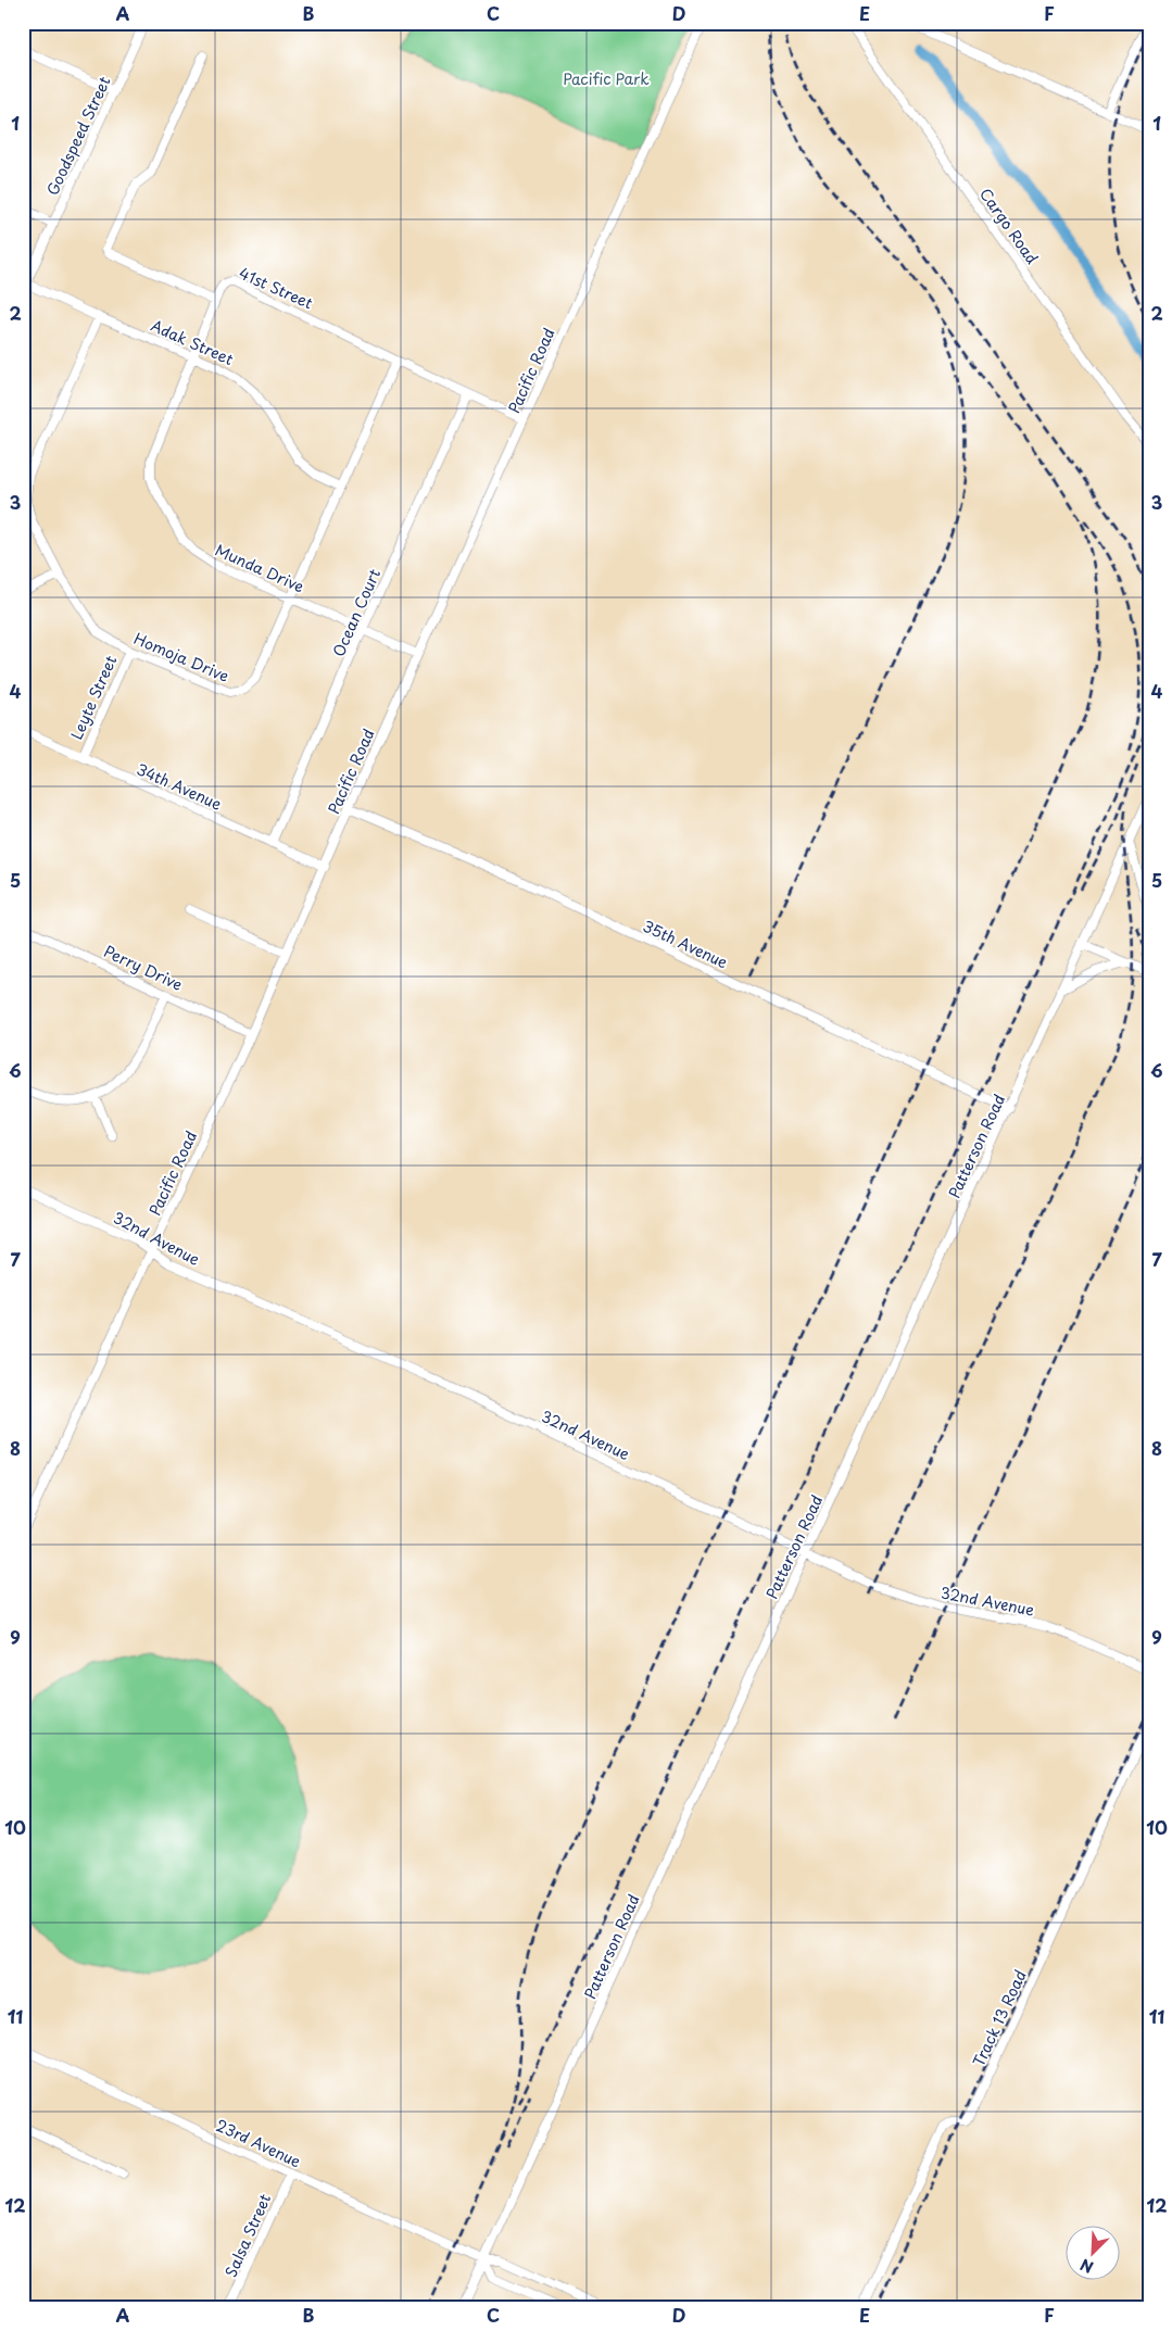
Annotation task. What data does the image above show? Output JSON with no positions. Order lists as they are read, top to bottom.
{
  "streets": {
    "street": [
      "Goodspeed Street",
      "Cargo Road",
      "41st Street",
      "Adak Street",
      "Pacific Road",
      "Munda Drive",
      "Ocean Court",
      "Homoja Drive",
      "Leyte Street",
      "34th Avenue",
      "35th Avenue",
      "Perry Drive",
      "Patterson Road",
      "32nd Avenue",
      "Track 13 Road",
      "23rd Avenue",
      "Salsa Street"
    ]
  },
  "crossings": [
    ["Goodspeed Street", "Adak Street"],
    ["41st Street", "Pacific Road"],
    ["41st Street", "Munda Drive"],
    ["41st Street", "Ocean Court"],
    ["41st Street", "Homoja Drive"],
    ["Adak Street", "Munda Drive"],
    ["Adak Street", "Homoja Drive"],
    ["Pacific Road", "Munda Drive"],
    ["Pacific Road", "34th Avenue"],
    ["Pacific Road", "35th Avenue"],
    ["Pacific Road", "Perry Drive"],
    ["Pacific Road", "32nd Avenue"],
    ["Munda Drive", "Ocean Court"],
    ["Munda Drive", "Homoja Drive"],
    ["Ocean Court", "34th Avenue"],
    ["Homoja Drive", "Leyte Street"],
    ["Leyte Street", "34th Avenue"],
    ["35th Avenue", "Patterson Road"],
    ["Patterson Road", "32nd Avenue"],
    ["Patterson Road", "23rd Avenue"],
    ["23rd Avenue", "Salsa Street"]
  ],
  "parks": ["Pacific Park"],
  "north": "bottom left",
  "grid": {
    "columns": [
      "A",
      "B",
      "C",
      "D",
      "E",
      "F"
    ],
    "rows": [
      "1",
      "2",
      "3",
      "4",
      "5",
      "6",
      "7",
      "8",
      "9",
      "10",
      "11",
      "12"
    ]
  }
}
